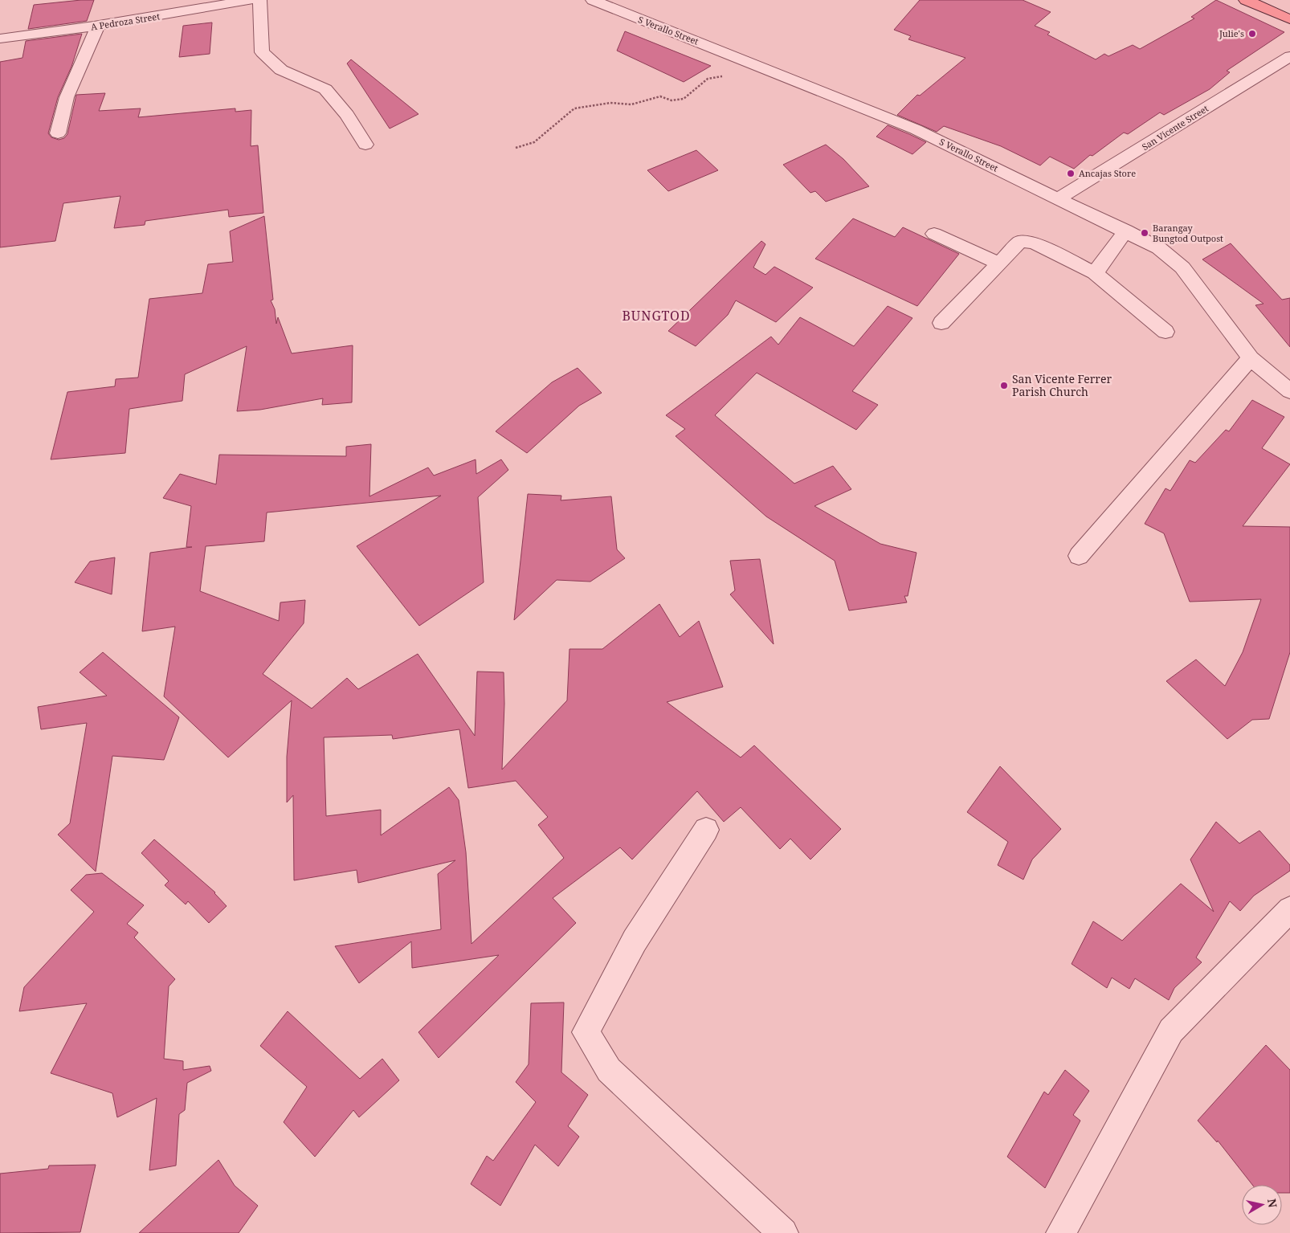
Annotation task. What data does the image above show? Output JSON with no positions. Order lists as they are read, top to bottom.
{
  "streets": {
    "street": ["A Pedroza Street", "S Verallo Street", "San Vicente Street"]
  },
  "crossings": [
    ["S Verallo Street", "San Vicente Street"]
  ],
  "districts": ["BUNGTOD"],
  "places": [
    "Julie's",
    "Ancajas Store",
    "Barangay Bungtod Outpost",
    "San Vicente Ferrer Parish Church"
  ],
  "north": "right"
}
